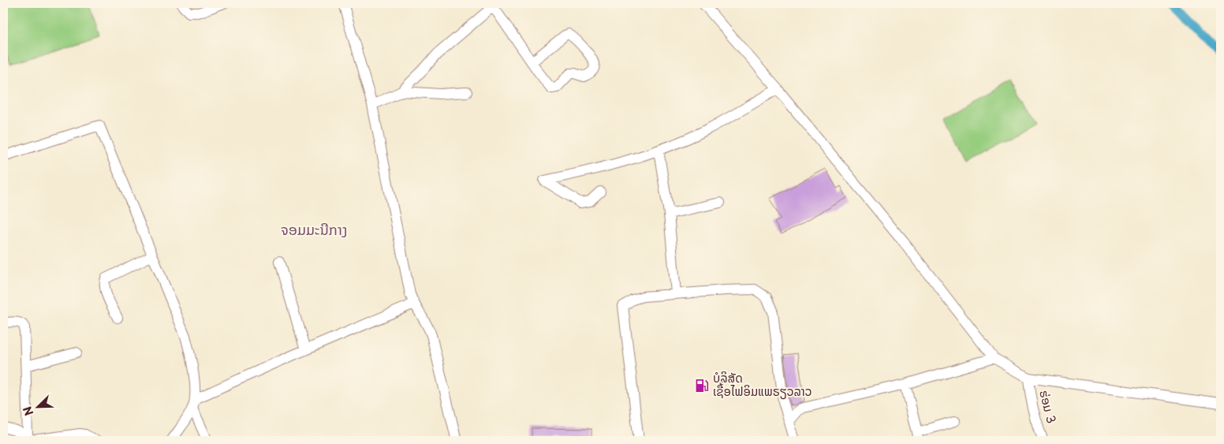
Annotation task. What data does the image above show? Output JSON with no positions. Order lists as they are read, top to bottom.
{
  "streets": {
    "street": ["ຮ່ອມ 3"]
  },
  "districts": ["ຈອມມະນີກາງ"],
  "places": {
    "fuel station": ["ບໍລິສັດ ເຊື້ອໄຟອິມແພຣຽວລາວ"]
  },
  "north": "bottom left"
}
